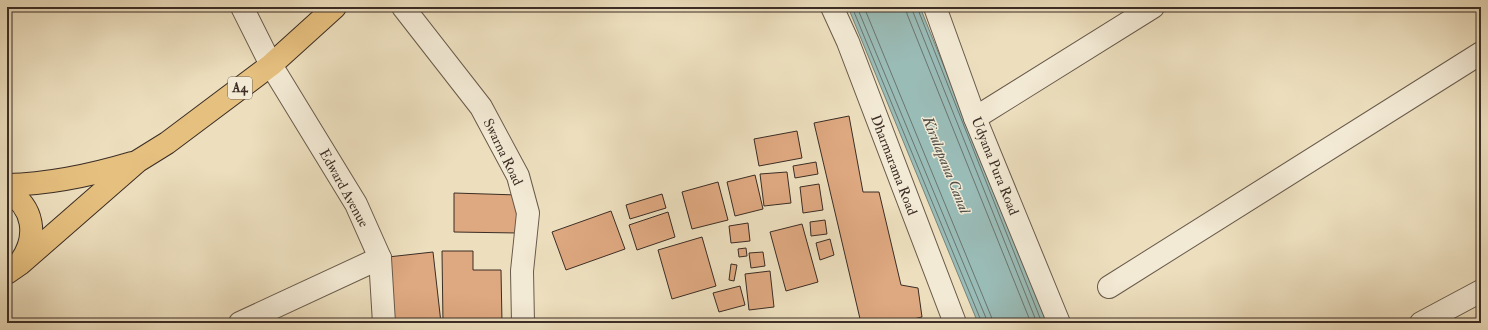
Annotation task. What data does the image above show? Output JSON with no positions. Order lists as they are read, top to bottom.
{
  "streets": {
    "highway": ["A4"],
    "street": [
      "Swarna Road",
      "Dharmarama Road",
      "Udyana Pura Road",
      "Edward Avenue"
    ]
  },
  "crossings": [
    ["A4", "Edward Avenue"]
  ],
  "water": ["Kirulapana Canal"]
}
